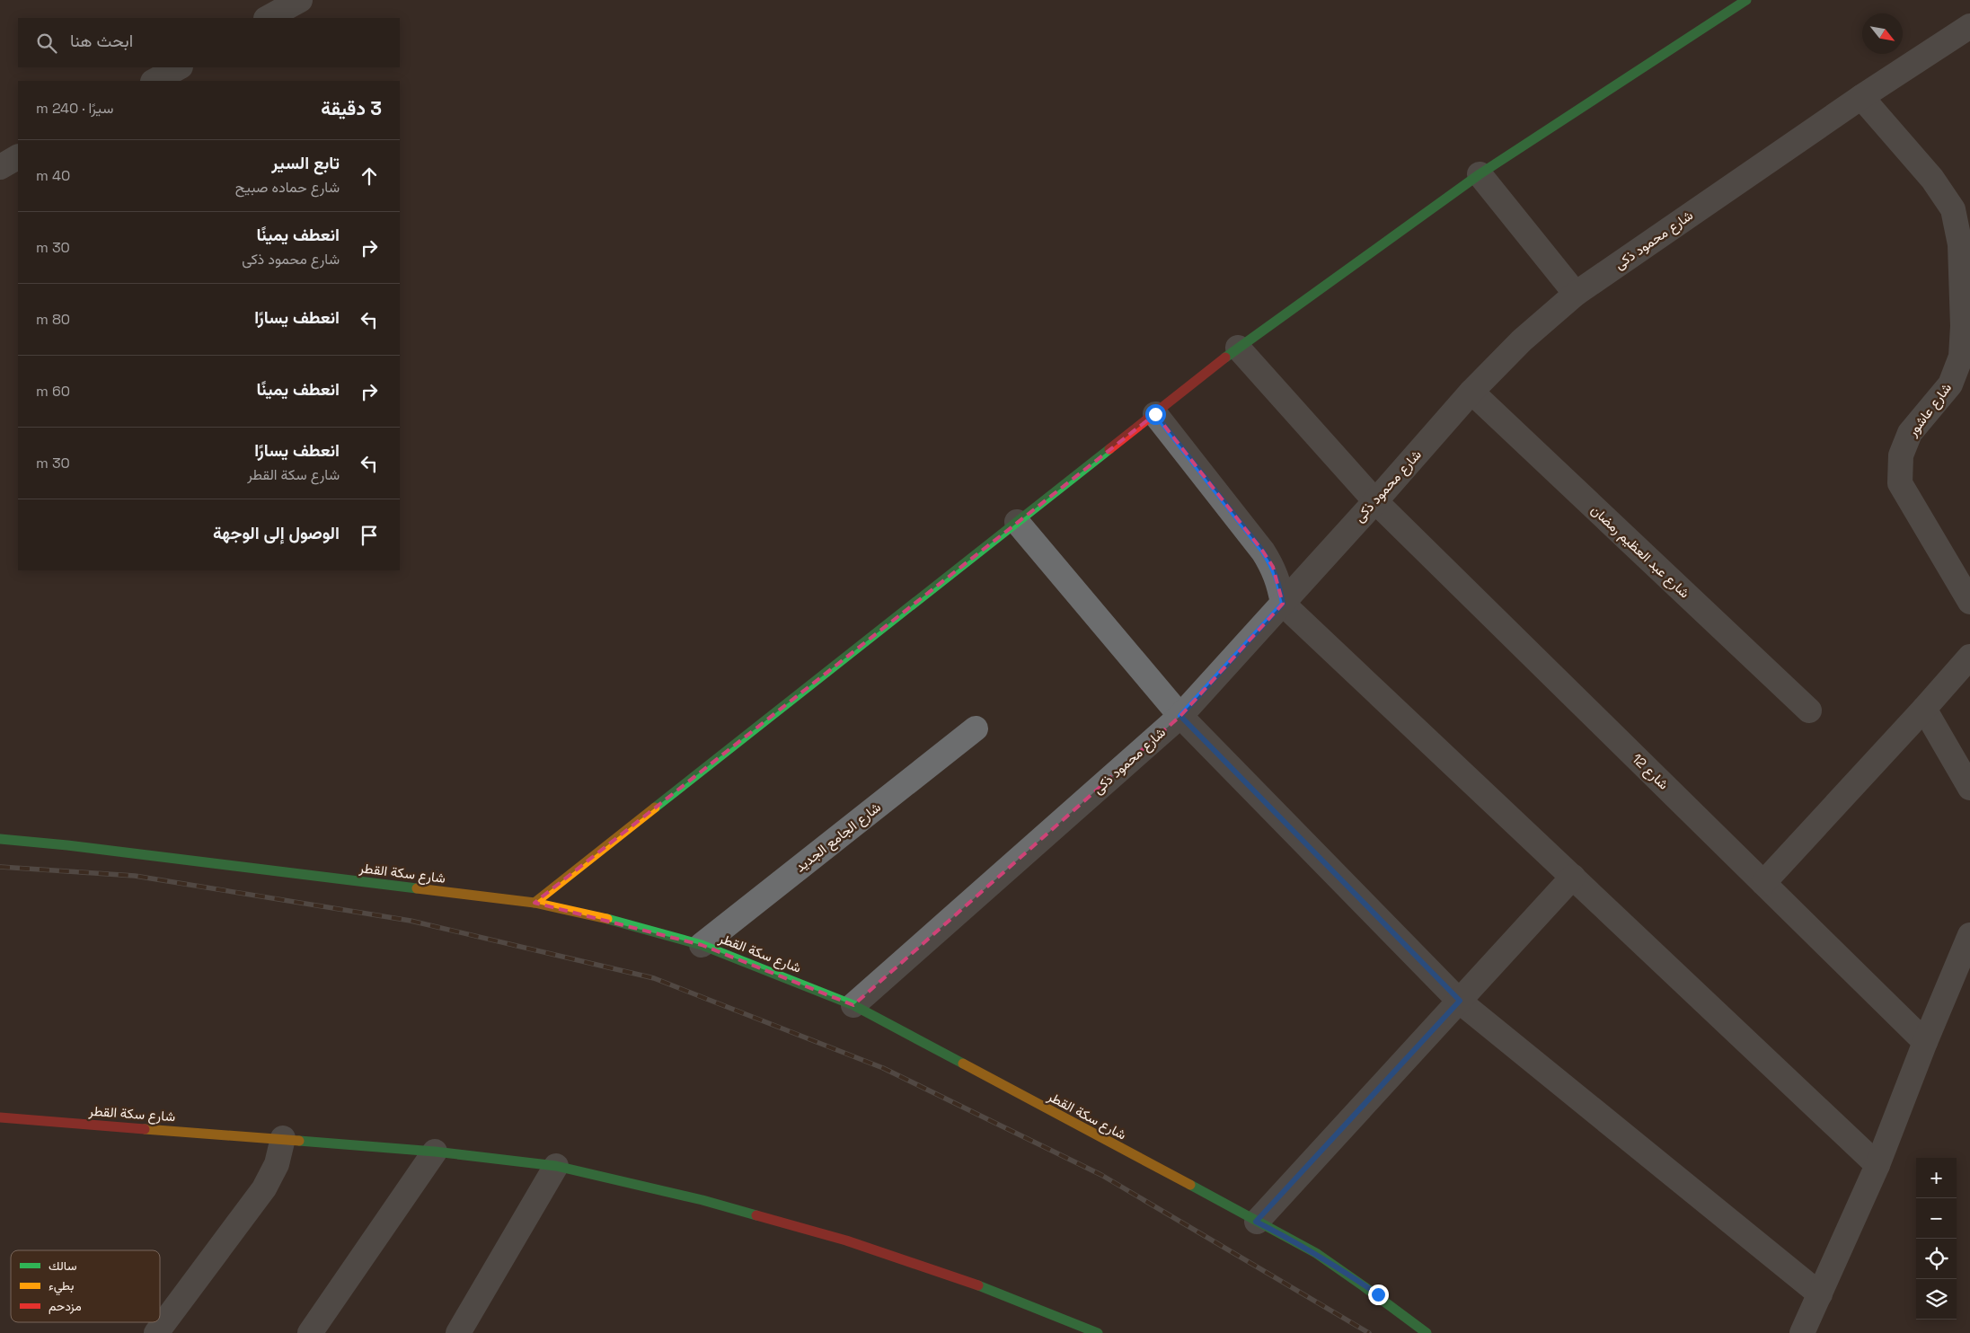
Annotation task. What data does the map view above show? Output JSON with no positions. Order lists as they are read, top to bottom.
{
  "streets": {
    "street": [
      "شارع محمود ذكى",
      "شارع عاشور",
      "شارع عبد العظيم رمضان",
      "شارع 12",
      "شارع الجامع الجديد",
      "شارع سكة القطر"
    ]
  },
  "crossings": [
    ["شارع محمود ذكى", "شارع عاشور"],
    ["شارع محمود ذكى", "شارع عبد العظيم رمضان"],
    ["شارع محمود ذكى", "شارع 12"],
    ["شارع محمود ذكى", "شارع سكة القطر"],
    ["شارع الجامع الجديد", "شارع سكة القطر"]
  ],
  "legend": ["سالك", "بطيء", "مزدحم"],
  "north": "bottom right",
  "page": {
    "search": "ابحث هنا",
    "heading": ["3 دقيقة", "سيرًا · 240 m"],
    "list": [
      ["تابع السير", "شارع حماده صبيح", "40 m"],
      ["انعطف يمينًا", "شارع محمود ذكى", "30 m"],
      ["انعطف يسارًا", "80 m"],
      ["انعطف يمينًا", "60 m"],
      ["انعطف يسارًا", "شارع سكة القطر", "30 m"],
      "الوصول إلى الوجهة"
    ],
    "map_buttons": ["+", "−"]
  }
}
